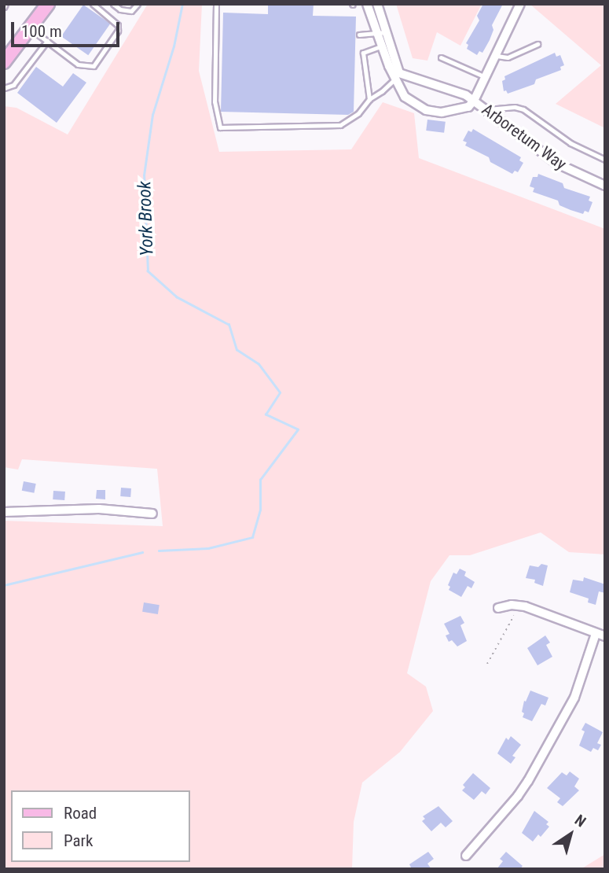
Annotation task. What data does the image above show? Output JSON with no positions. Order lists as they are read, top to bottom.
{
  "streets": {
    "street": ["Arboretum Way"]
  },
  "water": ["York Brook"],
  "legend": ["Road", "Park"],
  "scale_bar": "100 m",
  "north": "top right"
}
